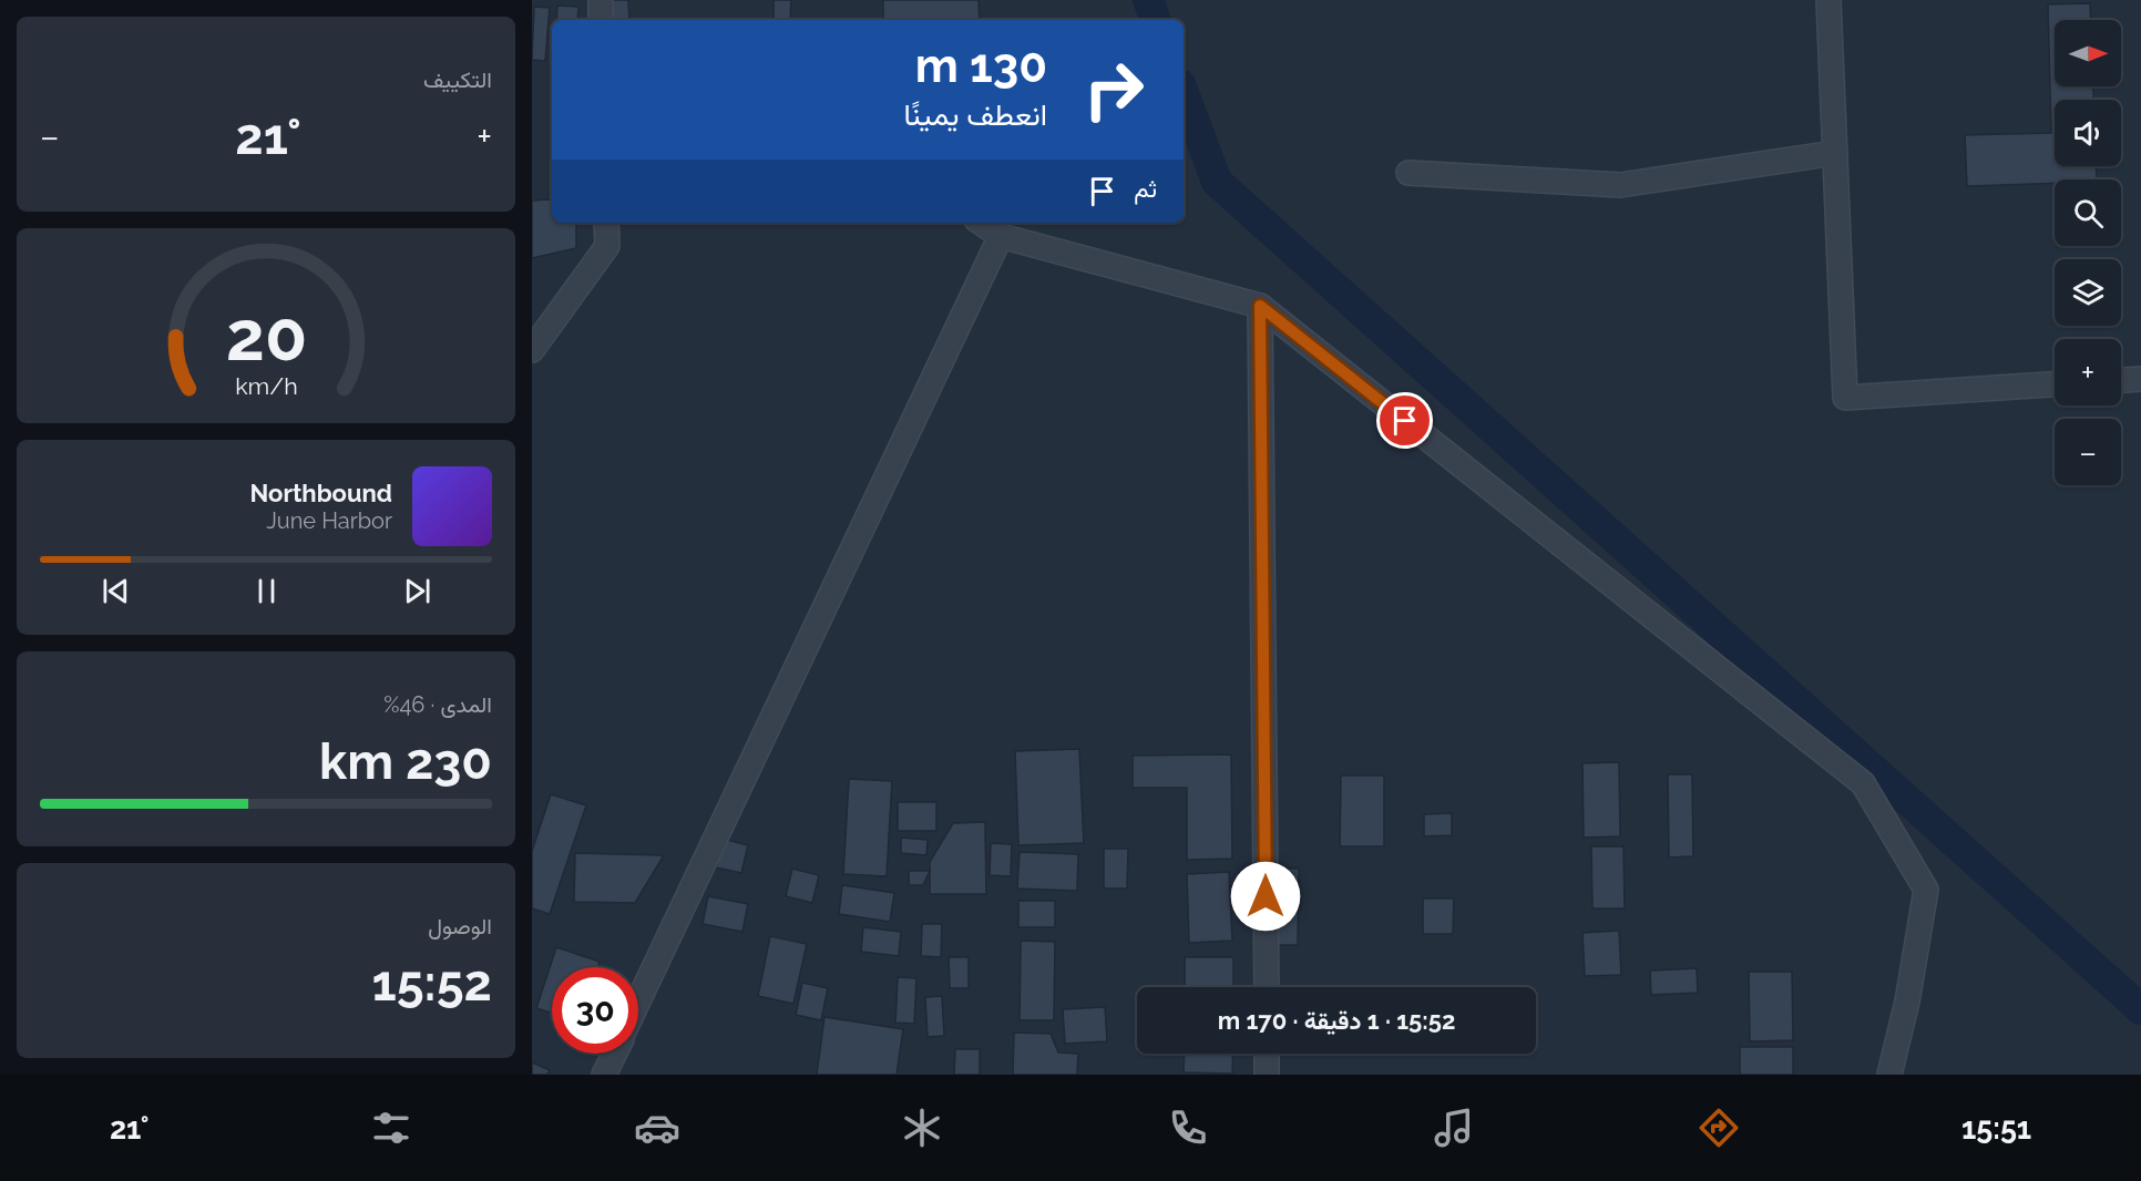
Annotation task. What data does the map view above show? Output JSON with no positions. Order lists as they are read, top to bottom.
{
  "north": "right",
  "page": {
    "tile": [
      "التكييف",
      ["المدى · 46%", "230 km"],
      ["الوصول", "15:52"]
    ],
    "map_buttons": ["+", "−"],
    "turn": ["130 m", "انعطف يمينًا"],
    "heat": ["−", "21°", "+"],
    "then": "ثم",
    "song": ["Northbound", "June Harbor"],
    "limit": "30",
    "trip": "15:52 · 1 دقيقة · 170 m",
    "tabs": ["15:51", "21°"],
    "gauge": ["20", "km/h"]
  }
}
